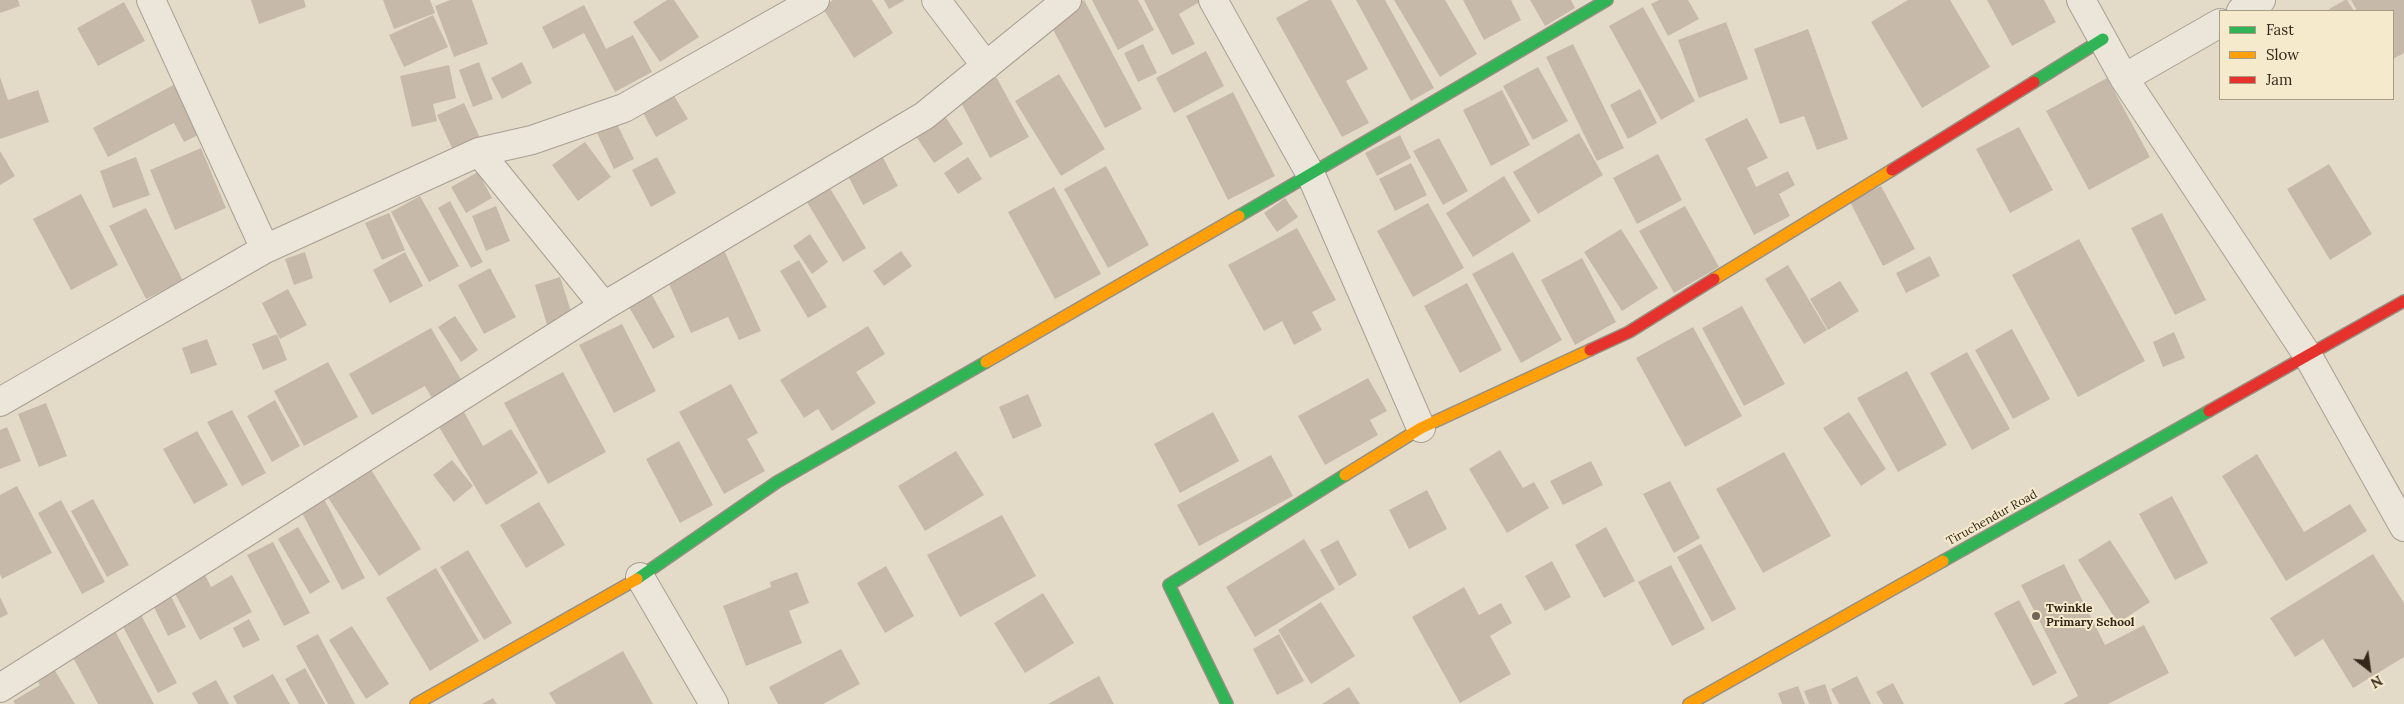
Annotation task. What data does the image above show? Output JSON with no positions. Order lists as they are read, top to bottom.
{
  "streets": {
    "street": ["Tiruchendur Road"]
  },
  "places": ["Twinkle Primary School"],
  "legend": ["Fast", "Slow", "Jam"],
  "north": "bottom right"
}
